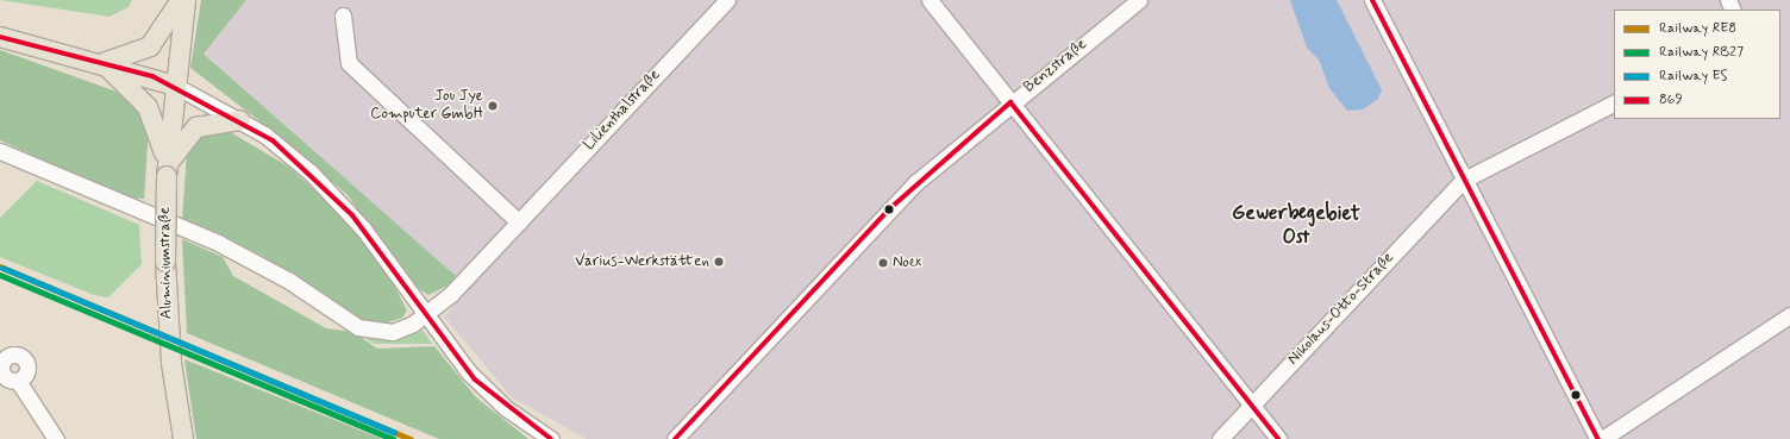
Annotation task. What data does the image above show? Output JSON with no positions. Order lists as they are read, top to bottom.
{
  "streets": {
    "main road": ["Aluminiumstraße"],
    "street": ["Benzstraße", "Lilienthalstraße", "Nikolaus-Otto-Straße"]
  },
  "districts": ["Gewerbegebiet Ost"],
  "places": ["Jou Jye Computer GmbH", "Varius-Werkstätten", "Noex"],
  "lines": [
    "transit line 869",
    "rail line RE8",
    "rail line ES",
    "rail line RB27"
  ],
  "legend": [
    "Railway RE8",
    "Railway RB27",
    "Railway ES",
    "869"
  ]
}
